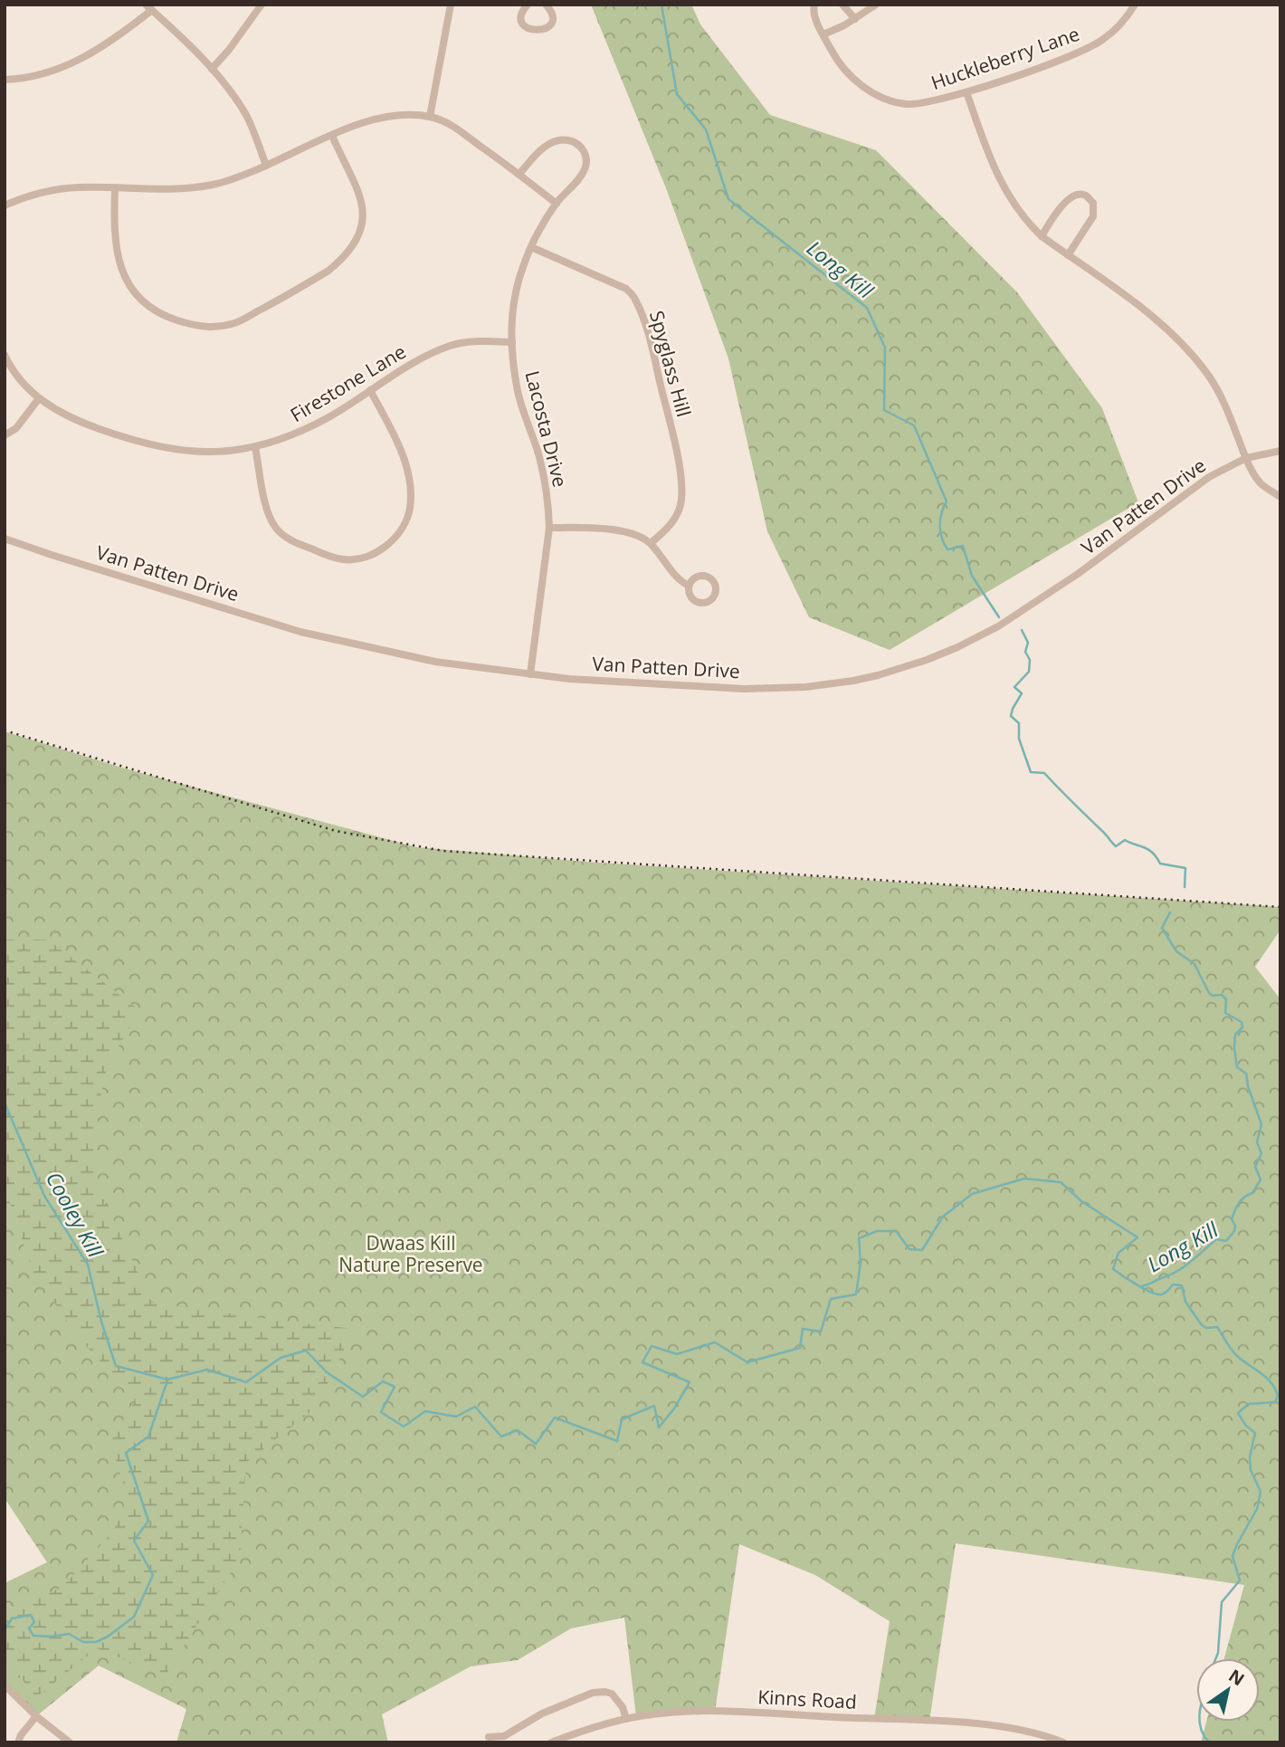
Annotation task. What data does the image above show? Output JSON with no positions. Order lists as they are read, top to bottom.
{
  "streets": {
    "street": [
      "Huckleberry Lane",
      "Spyglass Hill",
      "Firestone Lane",
      "Lacosta Drive",
      "Van Patten Drive",
      "Kinns Road"
    ]
  },
  "crossings": [
    ["Spyglass Hill", "Lacosta Drive"],
    ["Firestone Lane", "Lacosta Drive"],
    ["Lacosta Drive", "Van Patten Drive"]
  ],
  "water": ["Long Kill", "Cooley Kill"],
  "parks": ["Dwaas Kill Nature Preserve"],
  "north": "top right"
}
